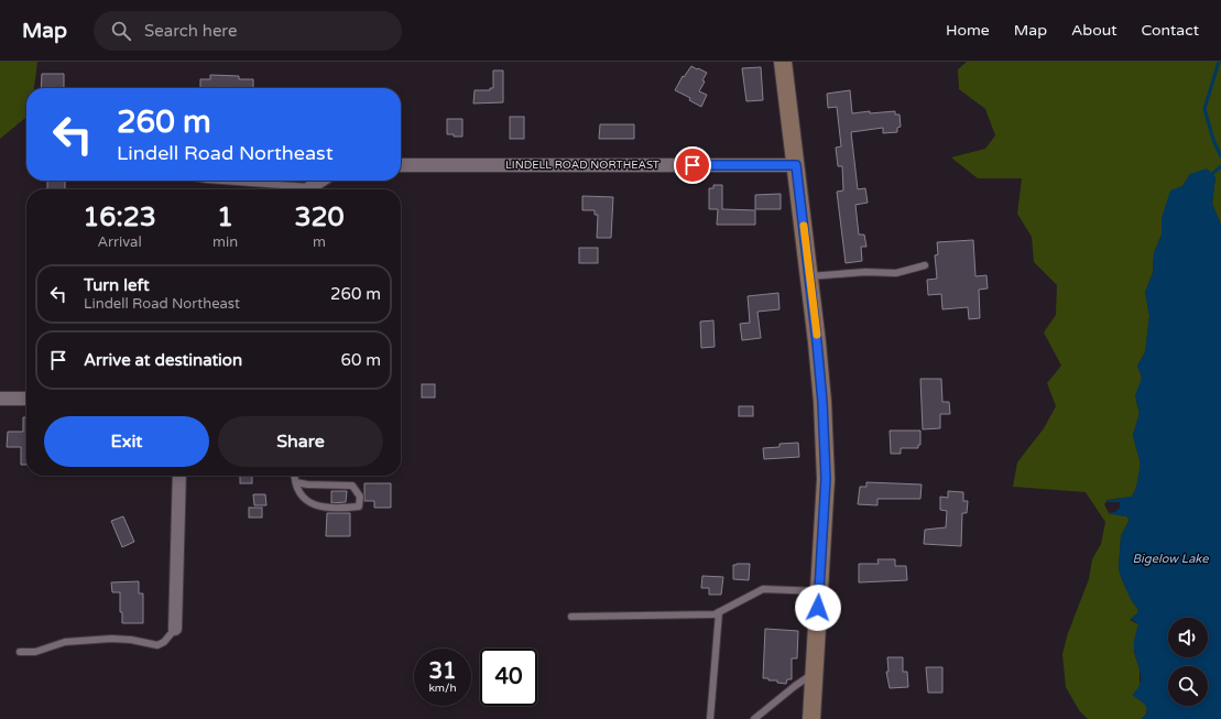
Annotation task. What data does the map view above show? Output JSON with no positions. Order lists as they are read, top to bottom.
{
  "streets": {
    "street": ["LINDELL ROAD NORTHEAST"]
  },
  "water": ["Bigelow Lake"],
  "page": {
    "header": "Map",
    "search": "Search here",
    "nav": [
      "Home",
      "Map",
      "About",
      "Contact"
    ],
    "turn": ["260 m", "Lindell Road Northeast"],
    "eta": [
      "16:23",
      "Arrival",
      "1",
      "min",
      "320",
      "m"
    ],
    "list": [
      {
        "name": "Turn left",
        "note": "Lindell Road Northeast",
        "value": "260 m"
      },
      {
        "name": "Arrive at destination",
        "value": "60 m"
      }
    ],
    "buttons": ["Exit", "Share"],
    "speed": "31 km/h",
    "limit": "40"
  }
}
